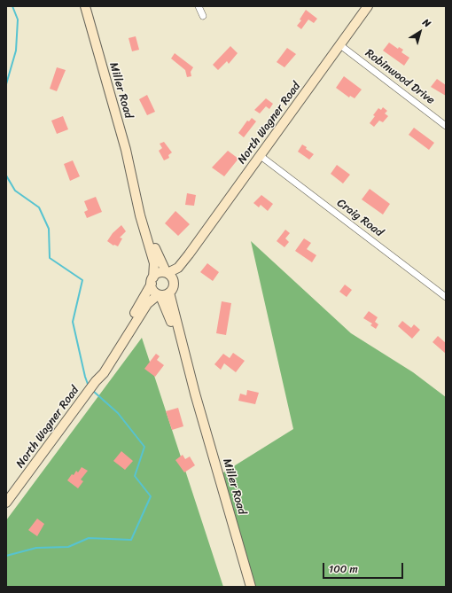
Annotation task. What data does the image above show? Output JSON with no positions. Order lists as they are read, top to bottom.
{
  "streets": {
    "main road": ["Miller Road", "North Wagner Road"],
    "street": ["Robinwood Drive", "Craig Road"]
  },
  "crossings": [
    ["Robinwood Drive", "North Wagner Road"],
    ["Miller Road", "North Wagner Road"],
    ["North Wagner Road", "Craig Road"]
  ],
  "scale_bar": "100 m",
  "north": "top right"
}
